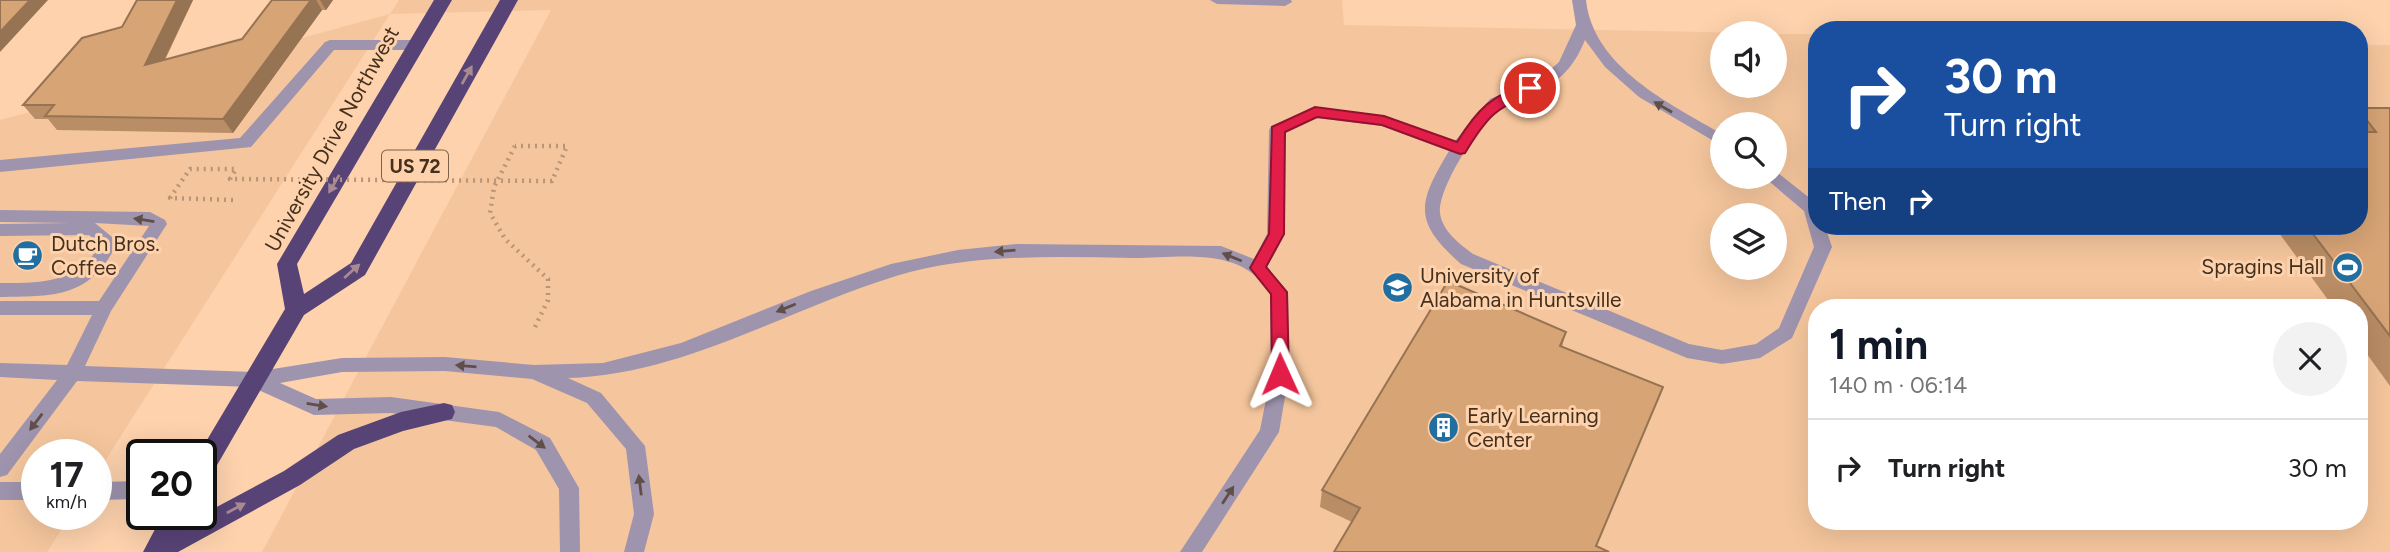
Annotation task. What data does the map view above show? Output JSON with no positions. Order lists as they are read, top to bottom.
{
  "streets": {
    "highway": ["University Drive Northwest", "US 72"]
  },
  "crossings": [
    ["University Drive Northwest", "US 72"]
  ],
  "places": {
    "cafe": ["Dutch Bros. Coffee"],
    "sports": ["Spragins Hall"],
    "school or university": ["University of Alabama in Huntsville"],
    "building": ["Early Learning Center"]
  },
  "page": {
    "turn": ["30 m", "Turn right"],
    "then": "Then",
    "heading": ["1 min", "140 m · 06:14"],
    "list": [
      {
        "name": "Turn right",
        "value": "30 m"
      }
    ],
    "speed": "17 km/h",
    "limit": "20"
  }
}
